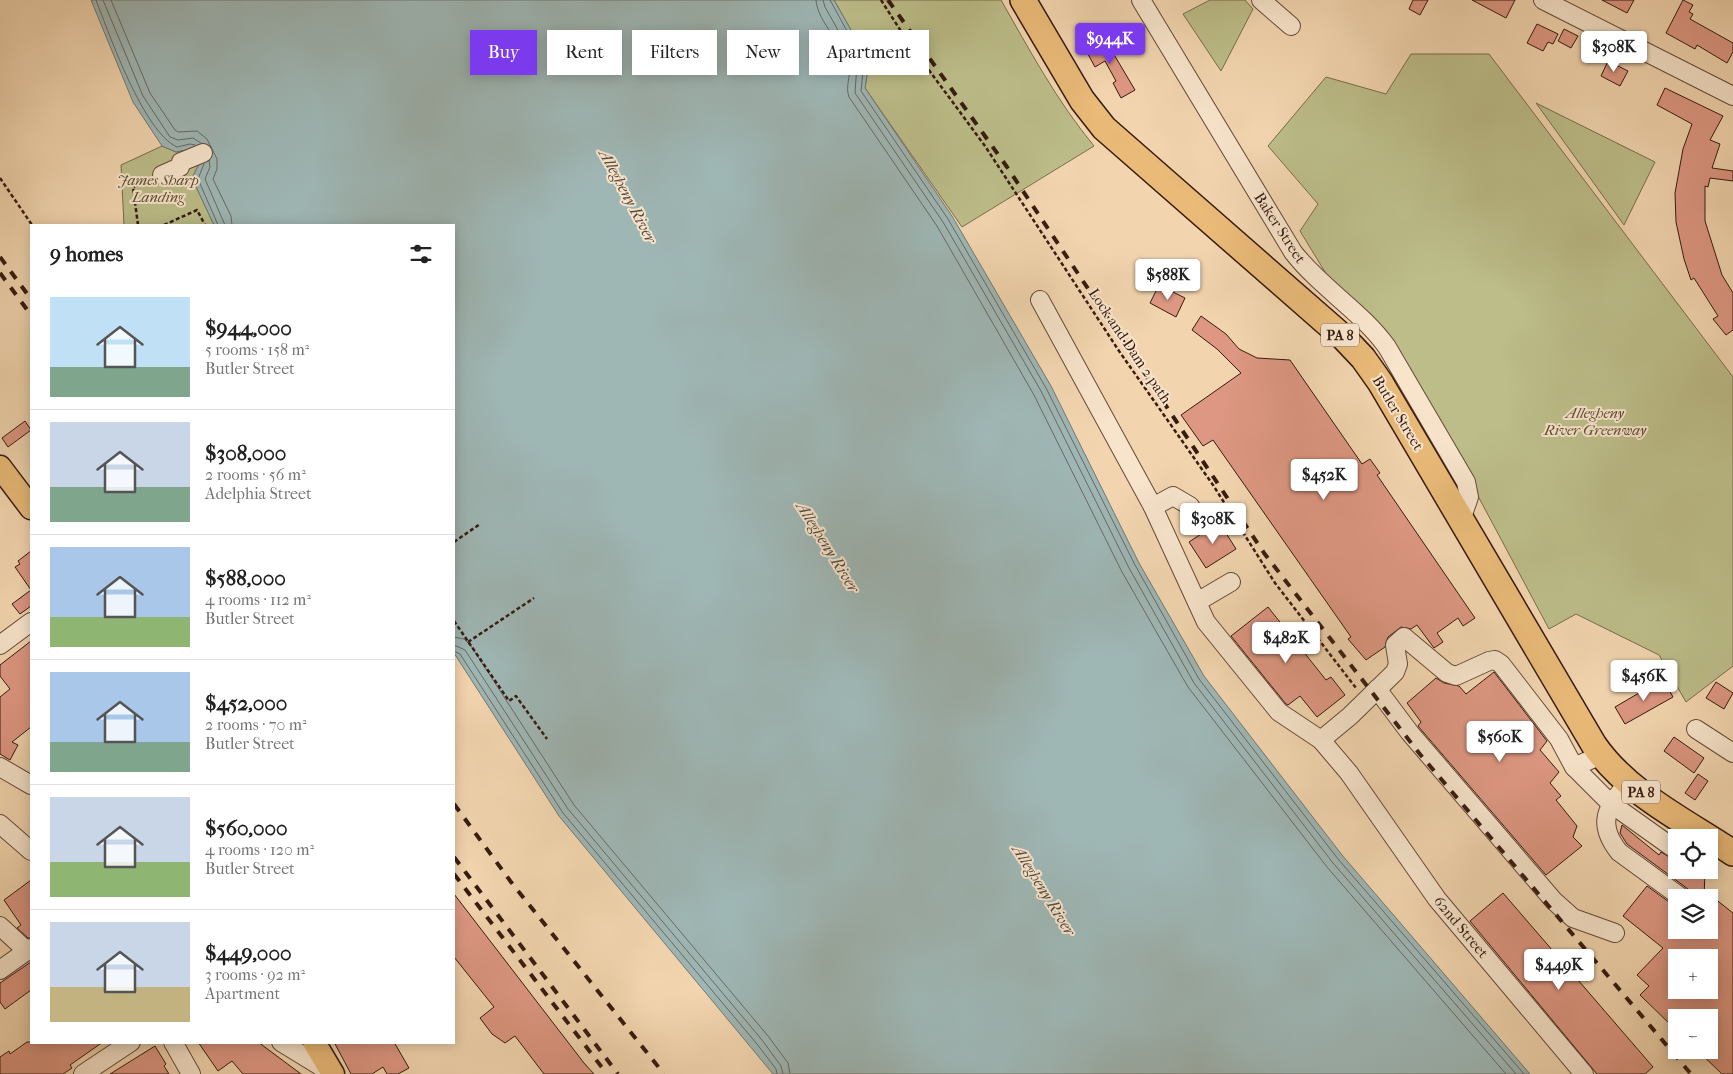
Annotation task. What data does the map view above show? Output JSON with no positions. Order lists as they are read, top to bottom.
{
  "streets": {
    "highway": ["PA 8", "Butler Street"],
    "street": ["Baker Street", "62nd Street"],
    "path": ["Lock and Dam 2 path"]
  },
  "crossings": [
    ["Baker Street", "Butler Street"]
  ],
  "water": ["Allegheny River"],
  "parks": ["James Sharp Landing", "Allegheny River Greenway"],
  "page": {
    "price": [
      "$944K",
      "$308K",
      "$588K",
      "$452K",
      "$308K",
      "$482K",
      "$456K",
      "$560K",
      "$449K"
    ],
    "chip": [
      "Buy",
      "Rent",
      "Filters",
      "New",
      "Apartment"
    ],
    "heading": "9 homes",
    "list": [
      {
        "name": "$944,000",
        "note": "5 rooms · 158 m² · Butler Street"
      },
      {
        "name": "$308,000",
        "note": "2 rooms · 56 m² · Adelphia Street"
      },
      {
        "name": "$588,000",
        "note": "4 rooms · 112 m² · Butler Street"
      },
      {
        "name": "$452,000",
        "note": "2 rooms · 70 m² · Butler Street"
      },
      {
        "name": "$560,000",
        "note": "4 rooms · 120 m² · Butler Street"
      },
      {
        "name": "$449,000",
        "note": "3 rooms · 92 m² · Apartment"
      }
    ],
    "map_buttons": ["+", "−"]
  }
}
